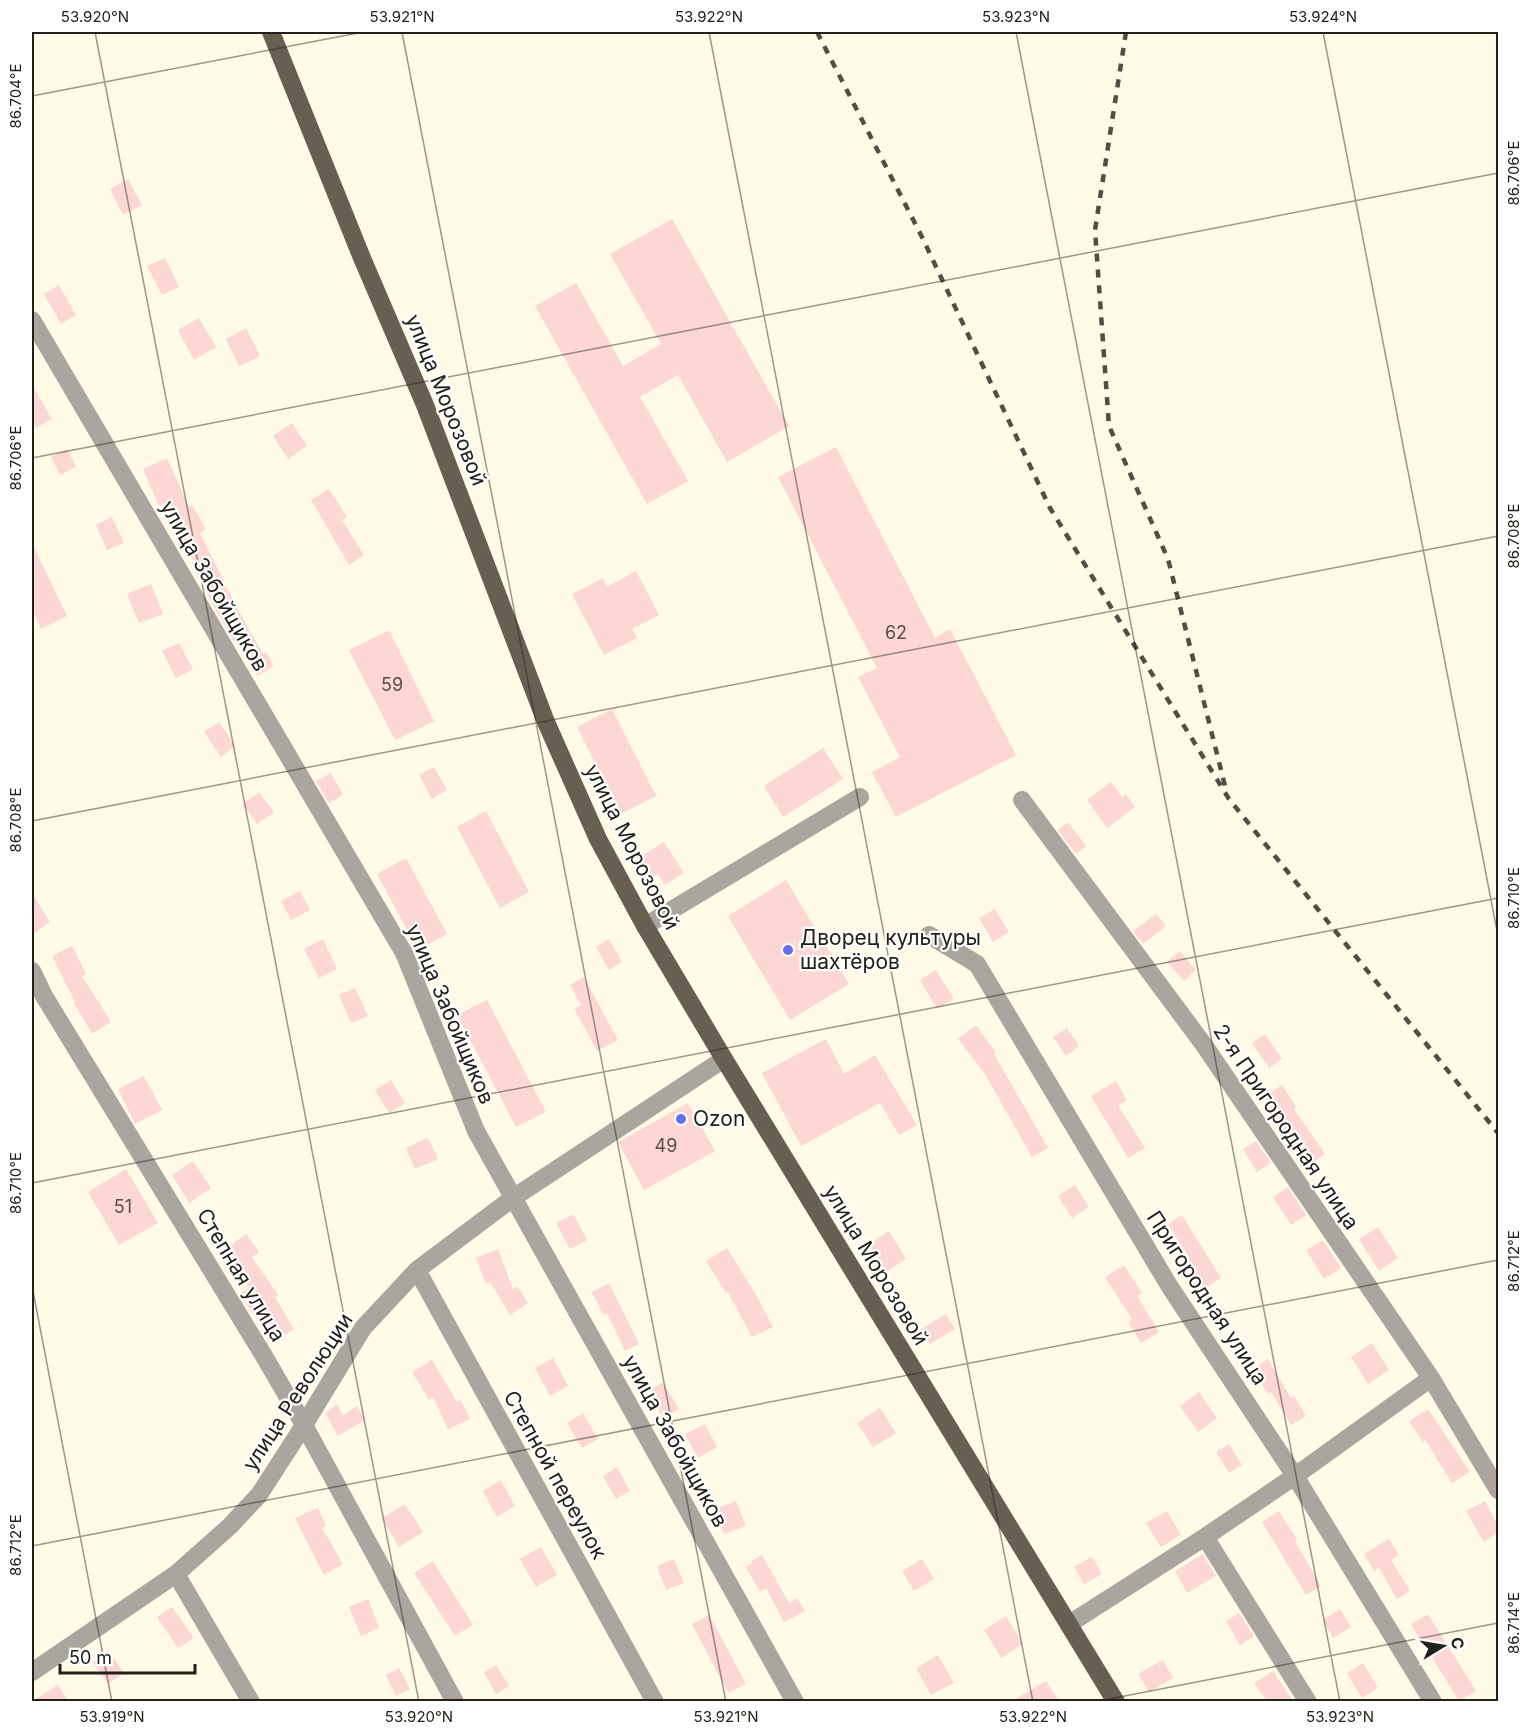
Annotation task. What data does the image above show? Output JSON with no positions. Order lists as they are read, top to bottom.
{
  "streets": {
    "main road": ["улица Морозовой"],
    "street": [
      "улица Забойщиков",
      "2-я Пригородная улица",
      "Степная улица",
      "Пригородная улица",
      "улица Революции",
      "Степной переулок"
    ]
  },
  "crossings": [
    ["улица Морозовой", "улица Революции"],
    ["улица Забойщиков", "улица Революции"],
    ["Степная улица", "улица Революции"],
    ["улица Революции", "Степной переулок"]
  ],
  "places": ["Дворец культуры шахтёров", "Ozon"],
  "house_numbers": [
    "62",
    "59",
    "49",
    "51"
  ],
  "scale_bar": "50 m",
  "north": "right",
  "coordinates": [
    "53.920°N",
    "53.921°N",
    "53.922°N",
    "53.923°N",
    "53.924°N",
    "86.704°E",
    "86.706°E",
    "86.708°E",
    "86.710°E",
    "86.712°E",
    "86.714°E",
    "53.919°N"
  ]
}
